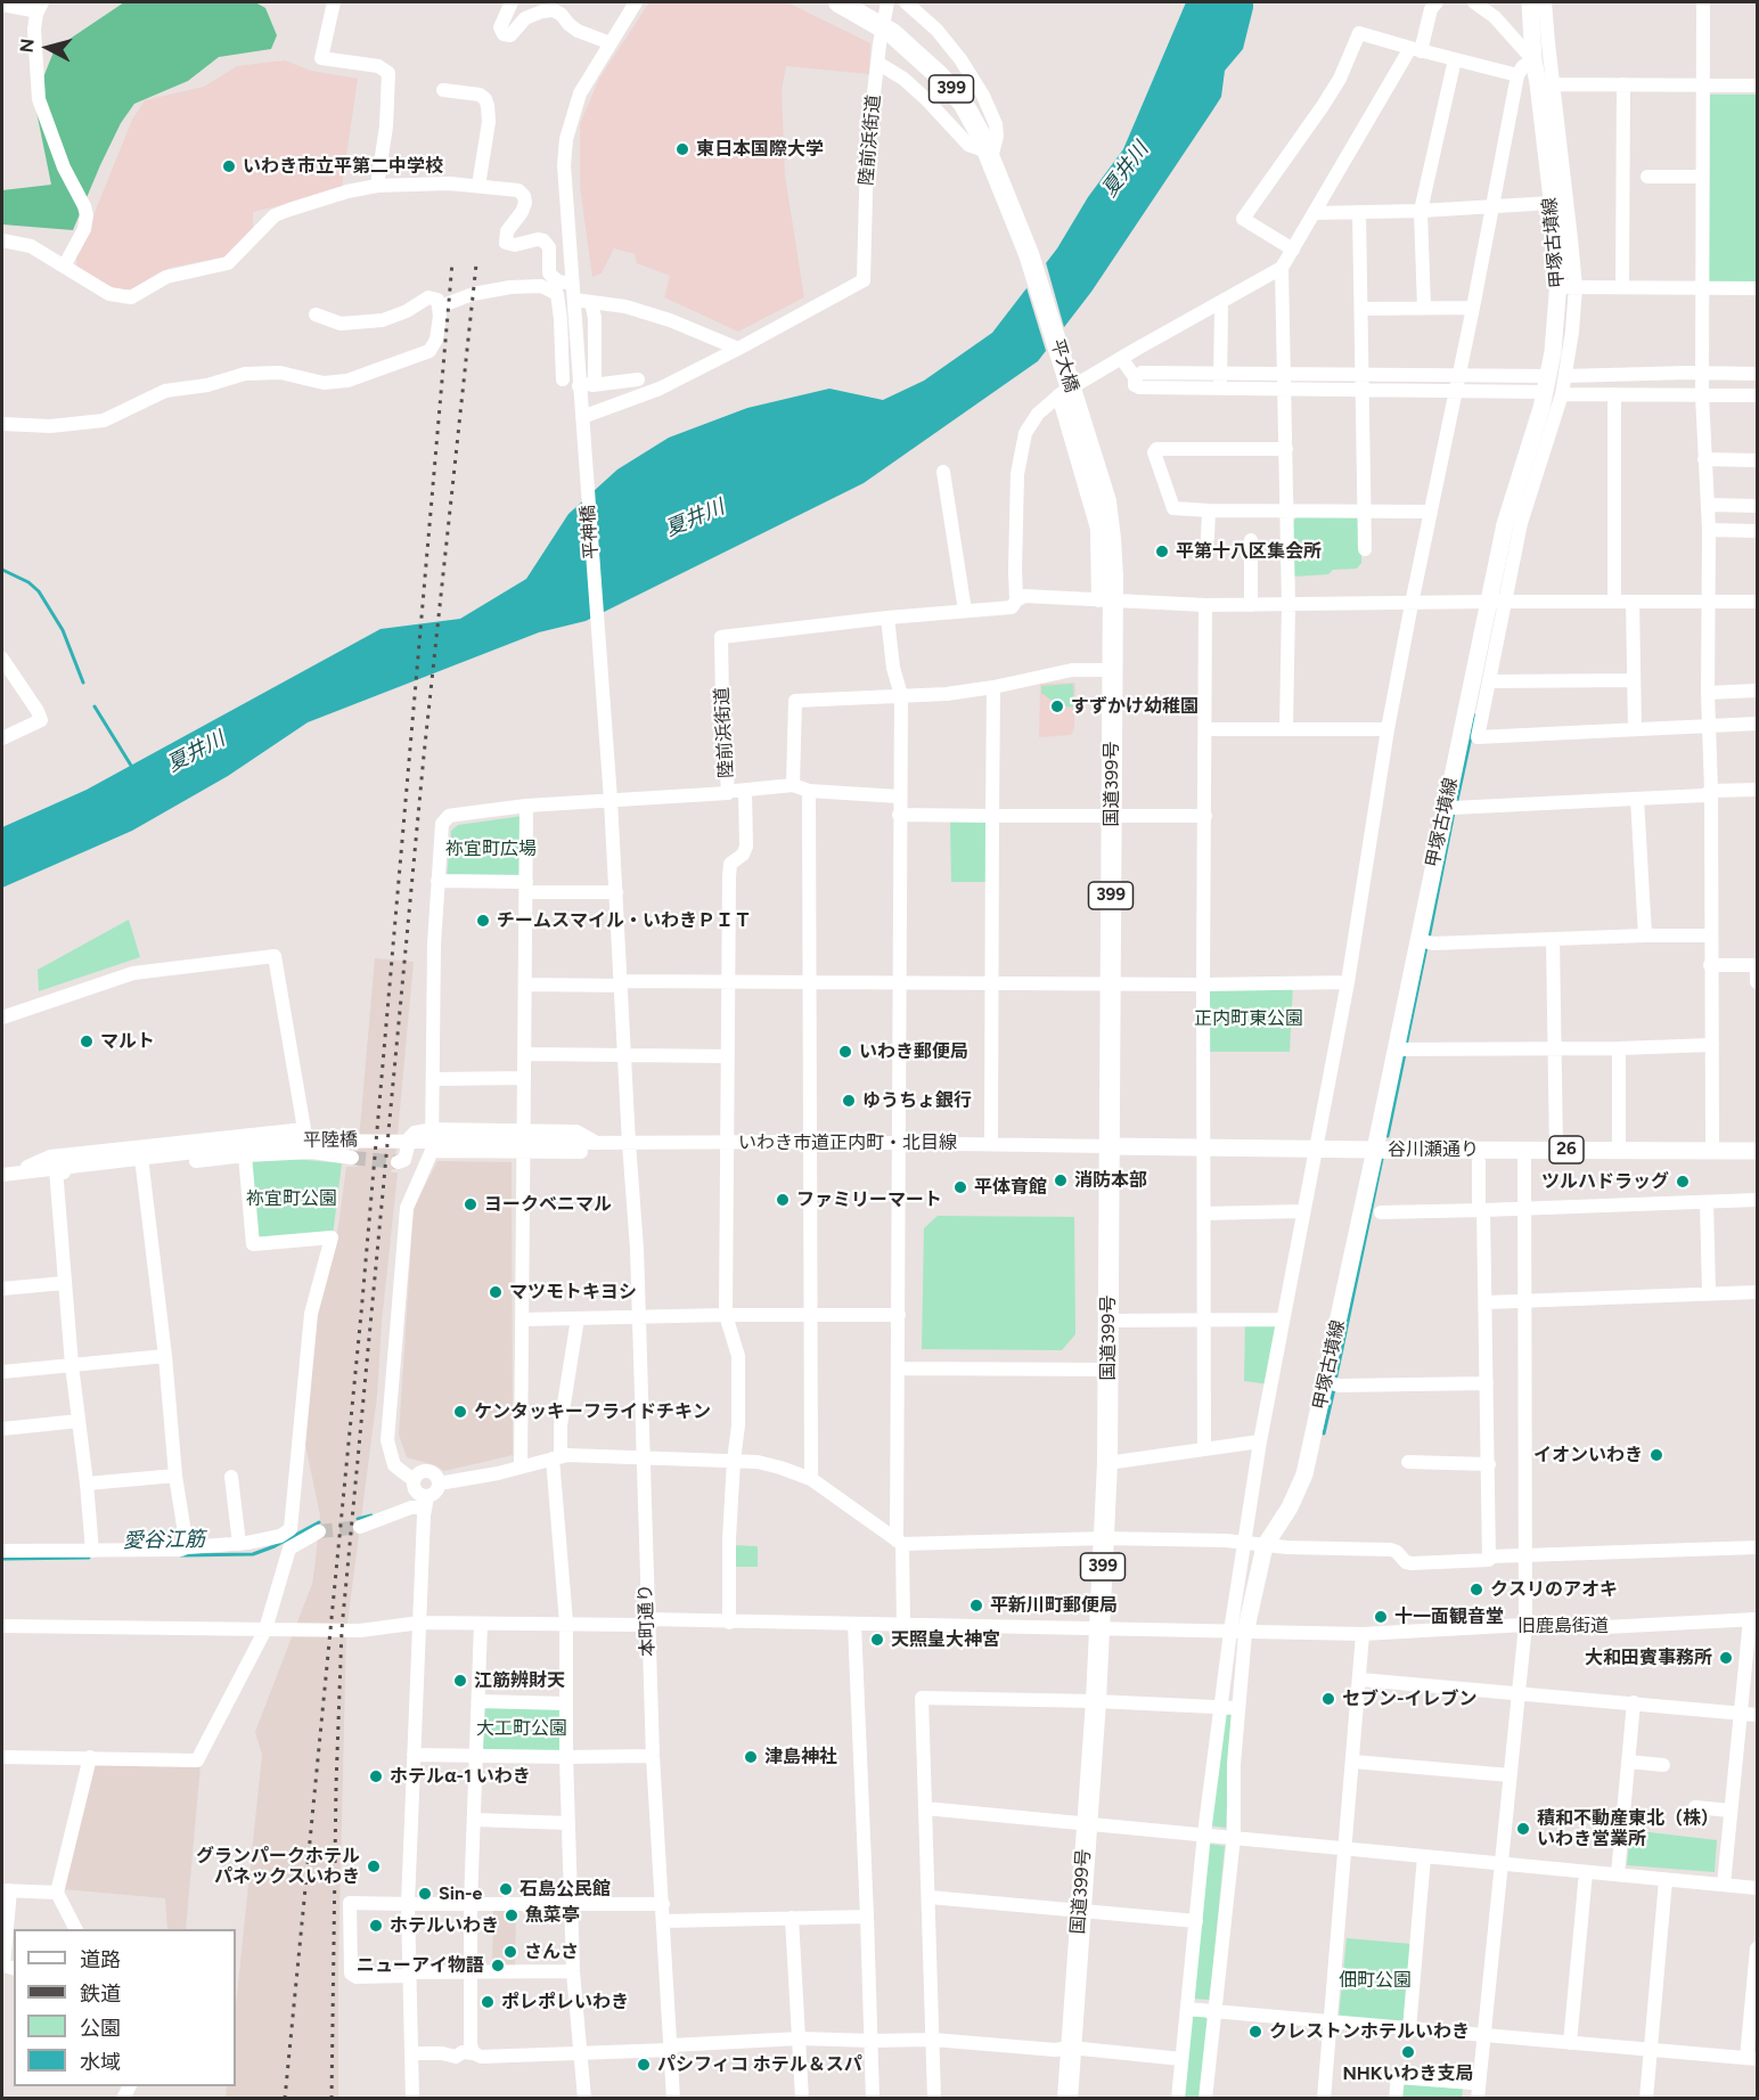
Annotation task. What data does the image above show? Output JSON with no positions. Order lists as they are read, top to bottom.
{
  "streets": {
    "highway": ["399", "平大橋", "国道399号"],
    "main road": ["甲塚古墳線", "谷川瀬通り", "26"],
    "street": [
      "陸前浜街道",
      "平神橋",
      "平陸橋",
      "いわき市道正内町・北目線",
      "本町通り",
      "旧鹿島街道"
    ]
  },
  "crossings": [
    ["399", "平大橋"],
    ["陸前浜街道", "平神橋"],
    ["甲塚古墳線", "谷川瀬通り"],
    ["甲塚古墳線", "旧鹿島街道"],
    ["平大橋", "国道399号"],
    ["国道399号", "いわき市道正内町・北目線"],
    ["国道399号", "谷川瀬通り"],
    ["国道399号", "旧鹿島街道"],
    ["平陸橋", "いわき市道正内町・北目線"],
    ["いわき市道正内町・北目線", "谷川瀬通り"],
    ["いわき市道正内町・北目線", "本町通り"],
    ["本町通り", "旧鹿島街道"]
  ],
  "water": ["夏井川", "愛谷江筋"],
  "parks": [
    "祢宜町広場",
    "正内町東公園",
    "祢宜町公園",
    "大工町公園",
    "佃町公園"
  ],
  "places": [
    "東日本国際大学",
    "いわき市立平第二中学校",
    "平第十八区集会所",
    "すずかけ幼稚園",
    "チームスマイル・いわきＰＩＴ",
    "マルト",
    "いわき郵便局",
    "ゆうちょ銀行",
    "消防本部",
    "ツルハドラッグ",
    "平体育館",
    "ファミリーマート",
    "ヨークベニマル",
    "マツモトキヨシ",
    "ケンタッキーフライドチキン",
    "イオンいわき",
    "クスリのアオキ",
    "平新川町郵便局",
    "十一面観音堂",
    "天照皇大神宮",
    "大和田賓事務所",
    "江筋辨財天",
    "セブン-イレブン",
    "津島神社",
    "ホテルα-1 いわき",
    "積和不動産東北（株） いわき営業所",
    "グランパークホテル パネックスいわき",
    "石島公民館",
    "Sin-e",
    "魚菜亭",
    "ホテルいわき",
    "さんさ",
    "ニューアイ物語",
    "ポレポレいわき",
    "クレストンホテルいわき",
    "NHKいわき支局",
    "パシフィコ ホテル＆スパ"
  ],
  "legend": [
    "道路",
    "鉄道",
    "公園",
    "水域"
  ],
  "north": "left"
}
